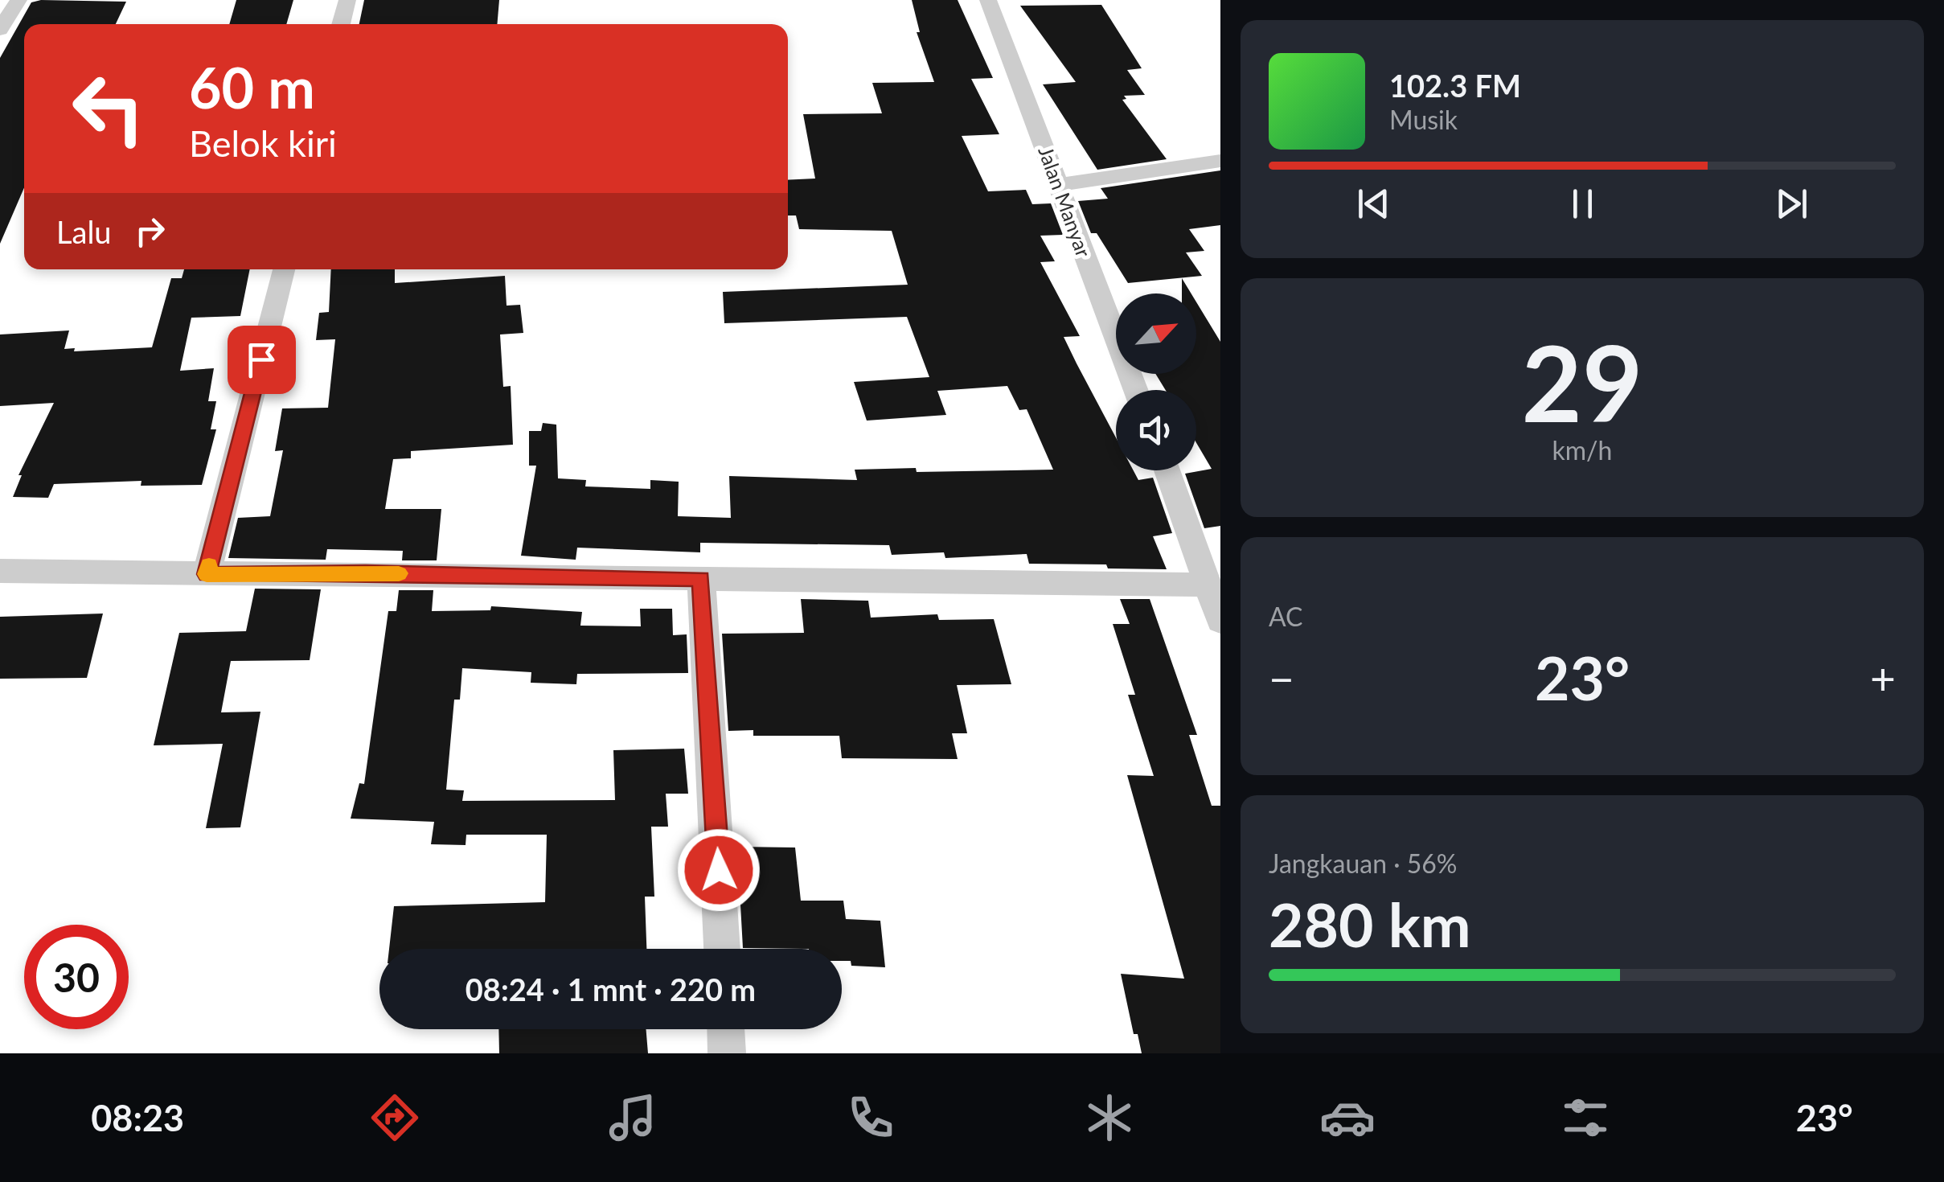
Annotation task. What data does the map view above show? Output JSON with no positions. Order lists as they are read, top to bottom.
{
  "streets": {
    "street": ["Jalan Manyar"]
  },
  "north": "top right",
  "page": {
    "turn": ["60 m", "Belok kiri"],
    "song": ["102.3 FM", "Musik"],
    "then": "Lalu",
    "tile": [
      ["29", "km/h"],
      "AC",
      ["Jangkauan · 56%", "280 km"]
    ],
    "heat": ["−", "23°", "+"],
    "limit": "30",
    "trip": "08:24 · 1 mnt · 220 m",
    "tabs": ["08:23", "23°"]
  }
}
